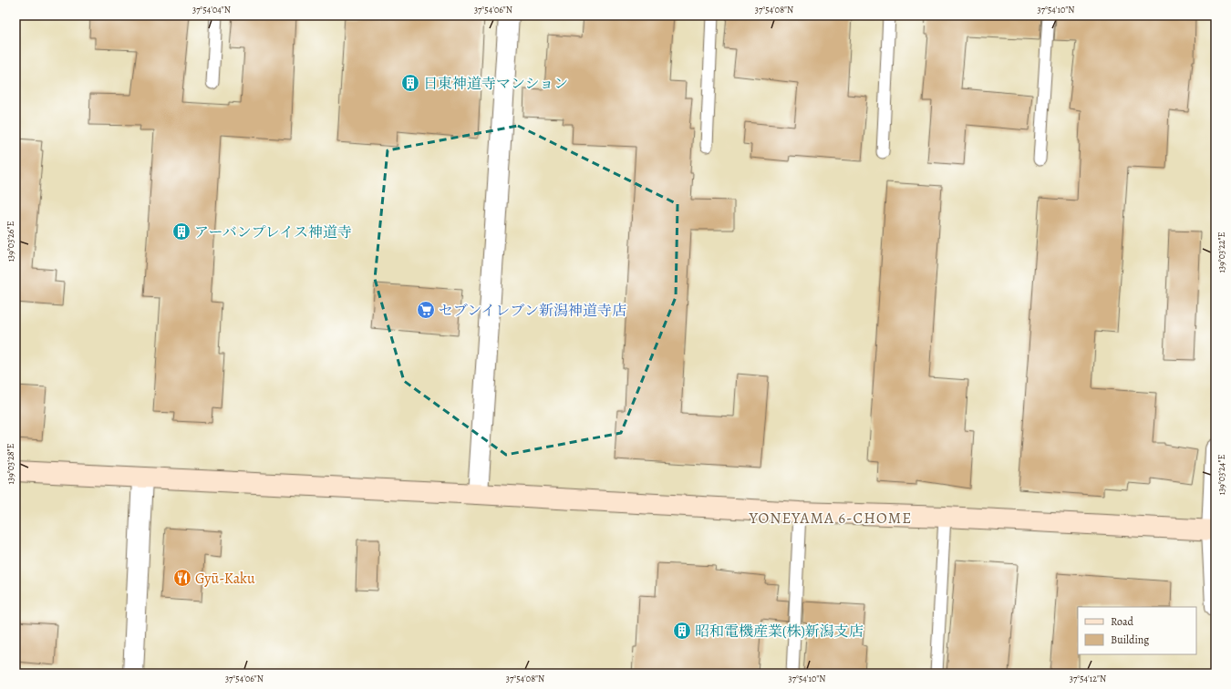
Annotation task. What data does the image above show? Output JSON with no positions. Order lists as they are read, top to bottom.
{
  "districts": ["YONEYAMA 6-CHOME"],
  "places": {
    "building": ["日東神道寺マンション", "アーバンプレイス神道寺", "昭和電機産業(株)新潟支店"],
    "supermarket": ["セブンイレブン新潟神道寺店"],
    "restaurant": ["Gyū-Kaku"]
  },
  "legend": ["Road", "Building"],
  "coordinates": [
    "37°54'04\"N",
    "37°54'06\"N",
    "37°54'08\"N",
    "37°54'10\"N",
    "139°03'26\"E",
    "139°03'22\"E",
    "139°03'28\"E",
    "139°03'24\"E",
    "37°54'12\"N"
  ]
}
